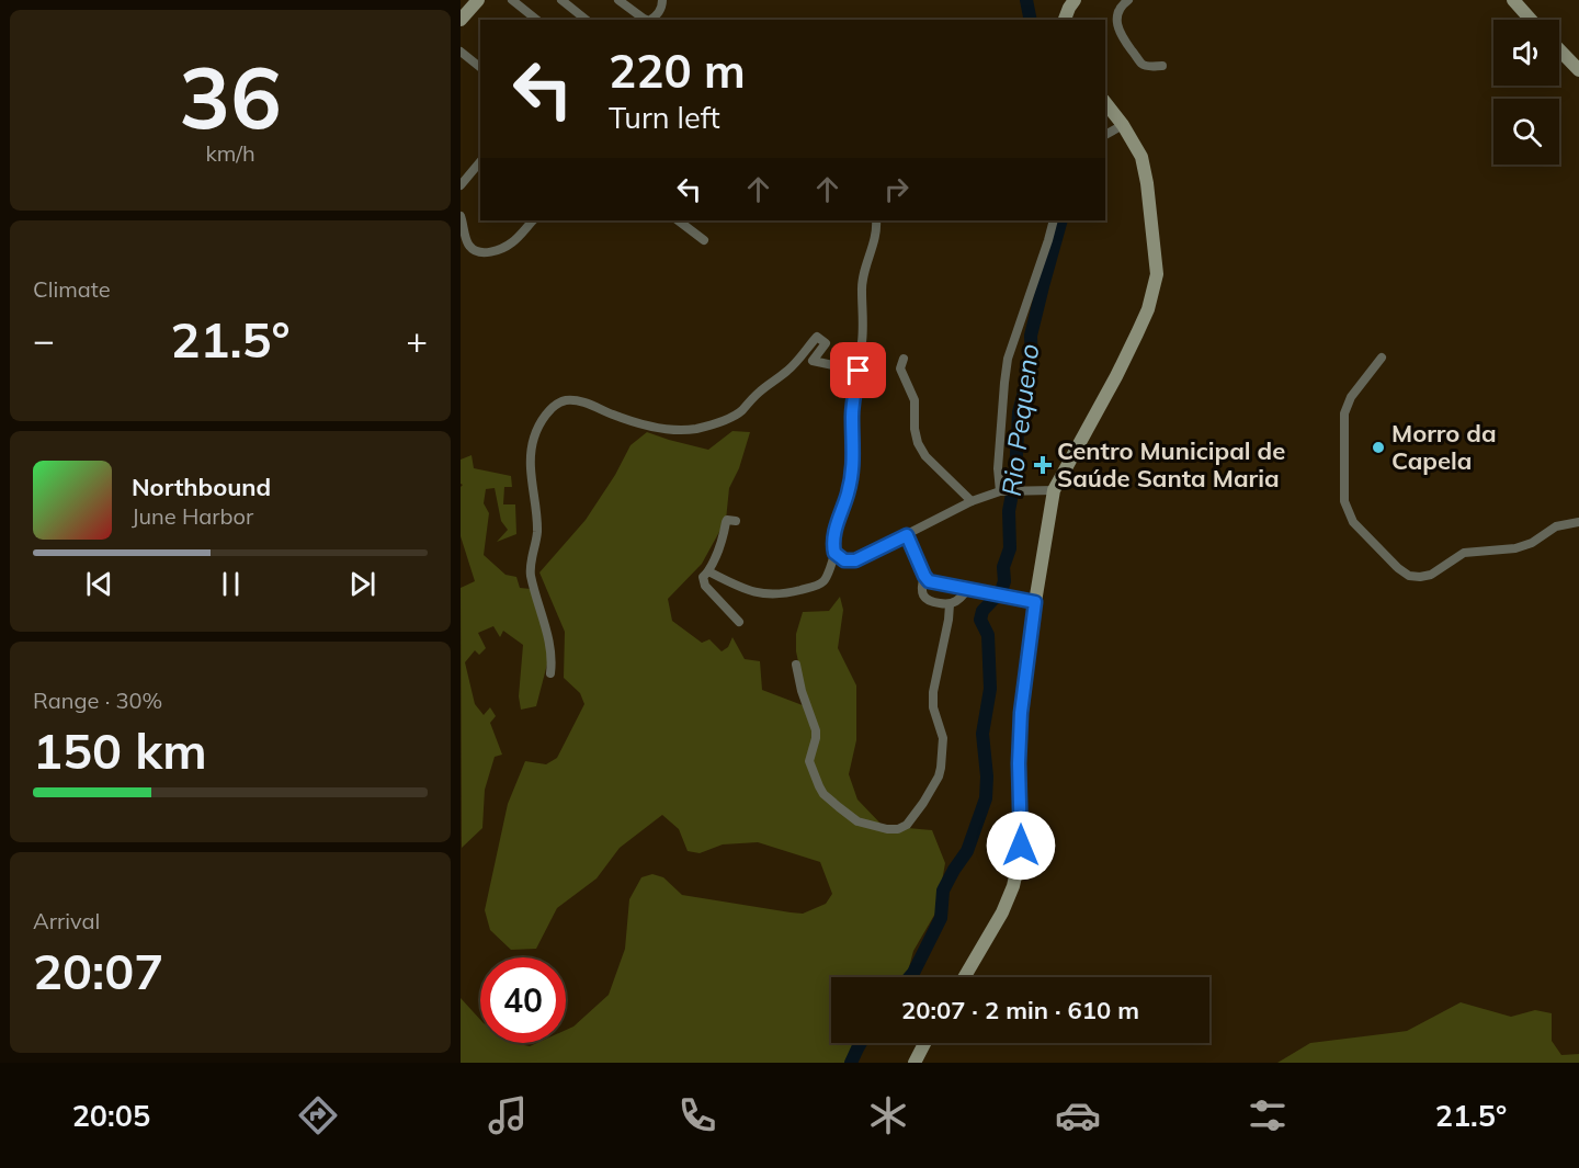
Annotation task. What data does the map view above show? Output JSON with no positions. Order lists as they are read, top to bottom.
{
  "water": ["Rio Pequeno"],
  "places": {
    "other": ["Morro da Capela"],
    "health": ["Centro Municipal de Saúde Santa Maria"]
  },
  "page": {
    "tile": [
      ["36", "km/h"],
      "Climate",
      ["Range · 30%", "150 km"],
      ["Arrival", "20:07"]
    ],
    "turn": ["220 m", "Turn left"],
    "heat": ["−", "21.5°", "+"],
    "song": ["Northbound", "June Harbor"],
    "limit": "40",
    "trip": "20:07 · 2 min · 610 m",
    "tabs": ["20:05", "21.5°"]
  }
}
